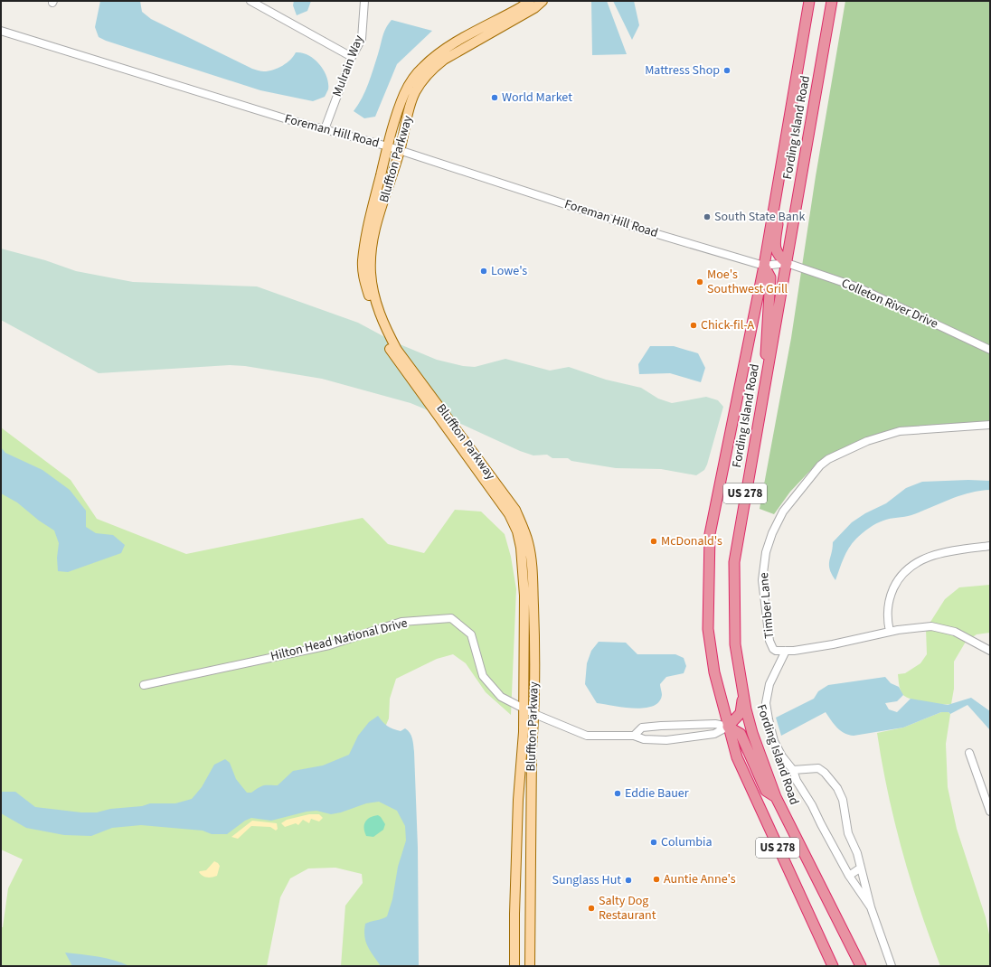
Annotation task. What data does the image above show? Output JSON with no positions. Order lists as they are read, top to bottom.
{
  "streets": {
    "highway": ["Fording Island Road", "US 278"],
    "main road": ["Bluffton Parkway"],
    "street": [
      "Mulrain Way",
      "Foreman Hill Road",
      "Colleton River Drive",
      "Timber Lane",
      "Hilton Head National Drive"
    ]
  },
  "crossings": [
    ["Mulrain Way", "Foreman Hill Road"],
    ["Fording Island Road", "Foreman Hill Road"],
    ["Fording Island Road", "Colleton River Drive"],
    ["Fording Island Road", "Hilton Head National Drive"],
    ["Foreman Hill Road", "Bluffton Parkway"],
    ["Foreman Hill Road", "Colleton River Drive"],
    ["Bluffton Parkway", "Hilton Head National Drive"]
  ],
  "places": [
    "Mattress Shop",
    "World Market",
    "South State Bank",
    "Lowe's",
    "Moe's Southwest Grill",
    "Chick-fil-A",
    "McDonald's",
    "Eddie Bauer",
    "Columbia",
    "Auntie Anne's",
    "Sunglass Hut",
    "Salty Dog Restaurant"
  ]
}
